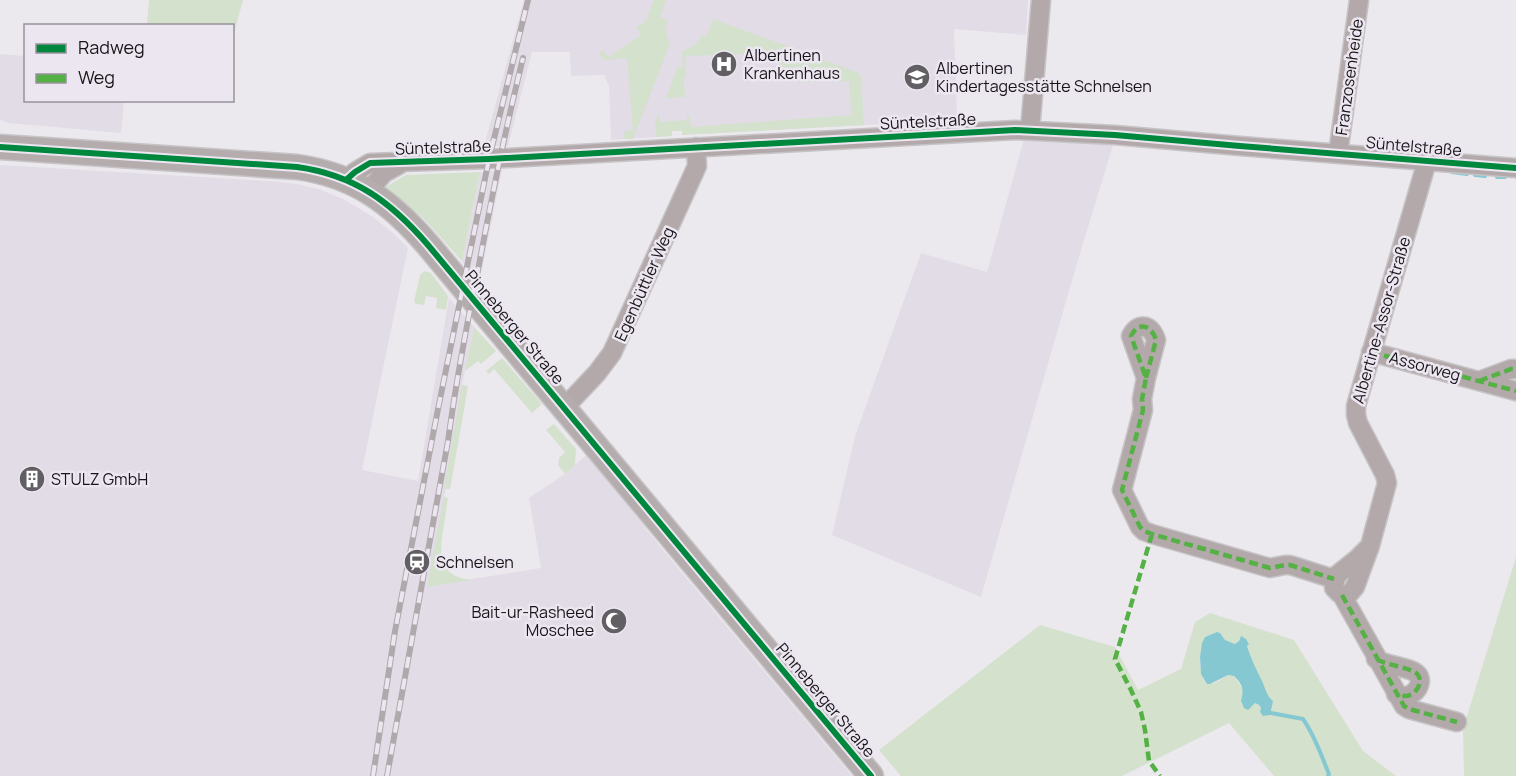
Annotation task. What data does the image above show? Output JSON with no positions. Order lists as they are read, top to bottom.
{
  "streets": {
    "main road": ["Pinneberger Straße"],
    "street": [
      "Franzosenheide",
      "Süntelstraße",
      "Egenbüttler Weg",
      "Albertine-Assor-Straße",
      "Assorweg"
    ]
  },
  "crossings": [
    ["Franzosenheide", "Süntelstraße"],
    ["Süntelstraße", "Egenbüttler Weg"],
    ["Süntelstraße", "Albertine-Assor-Straße"],
    ["Süntelstraße", "Pinneberger Straße"],
    ["Egenbüttler Weg", "Pinneberger Straße"],
    ["Albertine-Assor-Straße", "Assorweg"]
  ],
  "places": {
    "hospital": ["Albertinen Krankenhaus"],
    "school or university": ["Albertinen Kindertagesstätte Schnelsen"],
    "building": ["STULZ GmbH"],
    "station": ["Schnelsen"],
    "mosque": ["Bait-ur-Rasheed Moschee"]
  },
  "legend": ["Radweg", "Weg"]
}
